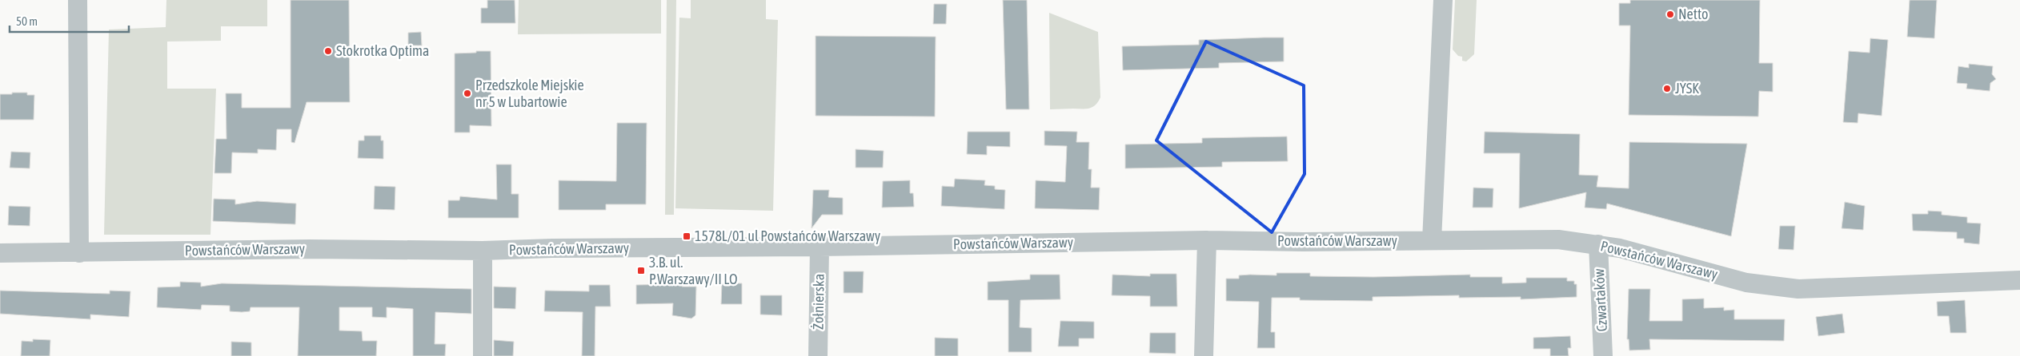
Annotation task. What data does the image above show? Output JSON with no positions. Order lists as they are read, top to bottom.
{
  "streets": {
    "street": ["Powstańców Warszawy", "Czwartaków", "Żołnierska"]
  },
  "crossings": [
    ["Powstańców Warszawy", "Czwartaków"],
    ["Powstańców Warszawy", "Żołnierska"]
  ],
  "places": {
    "other": [
      "Netto",
      "Stokrotka Optima",
      "JYSK",
      "Przedszkole Miejskie nr 5 w Lubartowie"
    ],
    "transit": ["1578L/01 ul Powstańców Warszawy", "3.B. ul. P.Warszawy/II LO"]
  },
  "scale_bar": "50 m"
}
